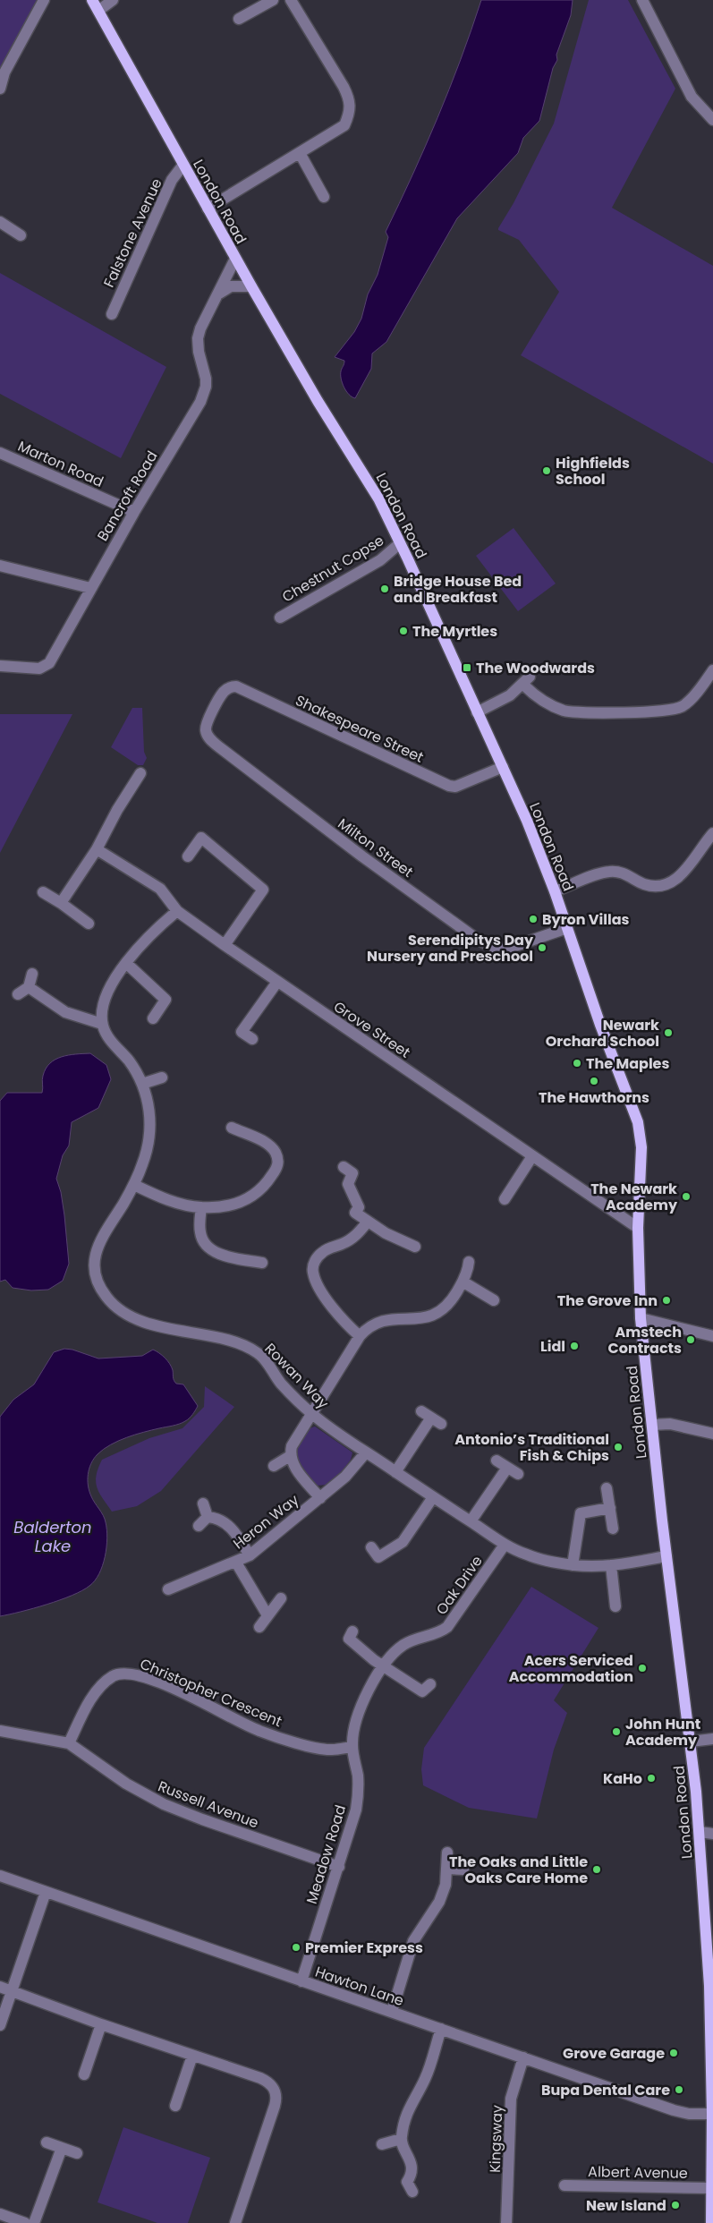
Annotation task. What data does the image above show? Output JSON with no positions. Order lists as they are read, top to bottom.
{
  "streets": {
    "main road": ["London Road"],
    "street": [
      "Falstone Avenue",
      "Marton Road",
      "Bancroft Road",
      "Chestnut Copse",
      "Shakespeare Street",
      "Milton Street",
      "Grove Street",
      "Rowan Way",
      "Heron Way",
      "Oak Drive",
      "Christopher Crescent",
      "Russell Avenue",
      "Meadow Road",
      "Hawton Lane",
      "Kingsway",
      "Albert Avenue"
    ]
  },
  "crossings": [
    ["London Road", "Falstone Avenue"],
    ["London Road", "Bancroft Road"],
    ["London Road", "Chestnut Copse"],
    ["London Road", "Shakespeare Street"],
    ["London Road", "Milton Street"],
    ["London Road", "Grove Street"],
    ["London Road", "Rowan Way"],
    ["London Road", "Hawton Lane"],
    ["London Road", "Albert Avenue"],
    ["Marton Road", "Bancroft Road"],
    ["Shakespeare Street", "Milton Street"],
    ["Rowan Way", "Heron Way"],
    ["Rowan Way", "Oak Drive"],
    ["Oak Drive", "Meadow Road"],
    ["Christopher Crescent", "Russell Avenue"],
    ["Christopher Crescent", "Meadow Road"],
    ["Russell Avenue", "Meadow Road"],
    ["Meadow Road", "Hawton Lane"],
    ["Hawton Lane", "Kingsway"]
  ],
  "water": ["Balderton Lake"],
  "places": {
    "other": [
      "Highfields School",
      "Bridge House Bed and Breakfast",
      "The Myrtles",
      "Byron Villas",
      "Serendipitys Day Nursery and Preschool",
      "Newark Orchard School",
      "The Maples",
      "The Hawthorns",
      "The Newark Academy",
      "The Grove Inn",
      "Amstech Contracts",
      "Lidl",
      "Antonio’s Traditional Fish & Chips",
      "Acers Serviced Accommodation",
      "John Hunt Academy",
      "KaHo",
      "The Oaks and Little Oaks Care Home",
      "Premier Express",
      "Grove Garage",
      "Bupa Dental Care",
      "New Island"
    ],
    "transit": ["The Woodwards"]
  }
}
